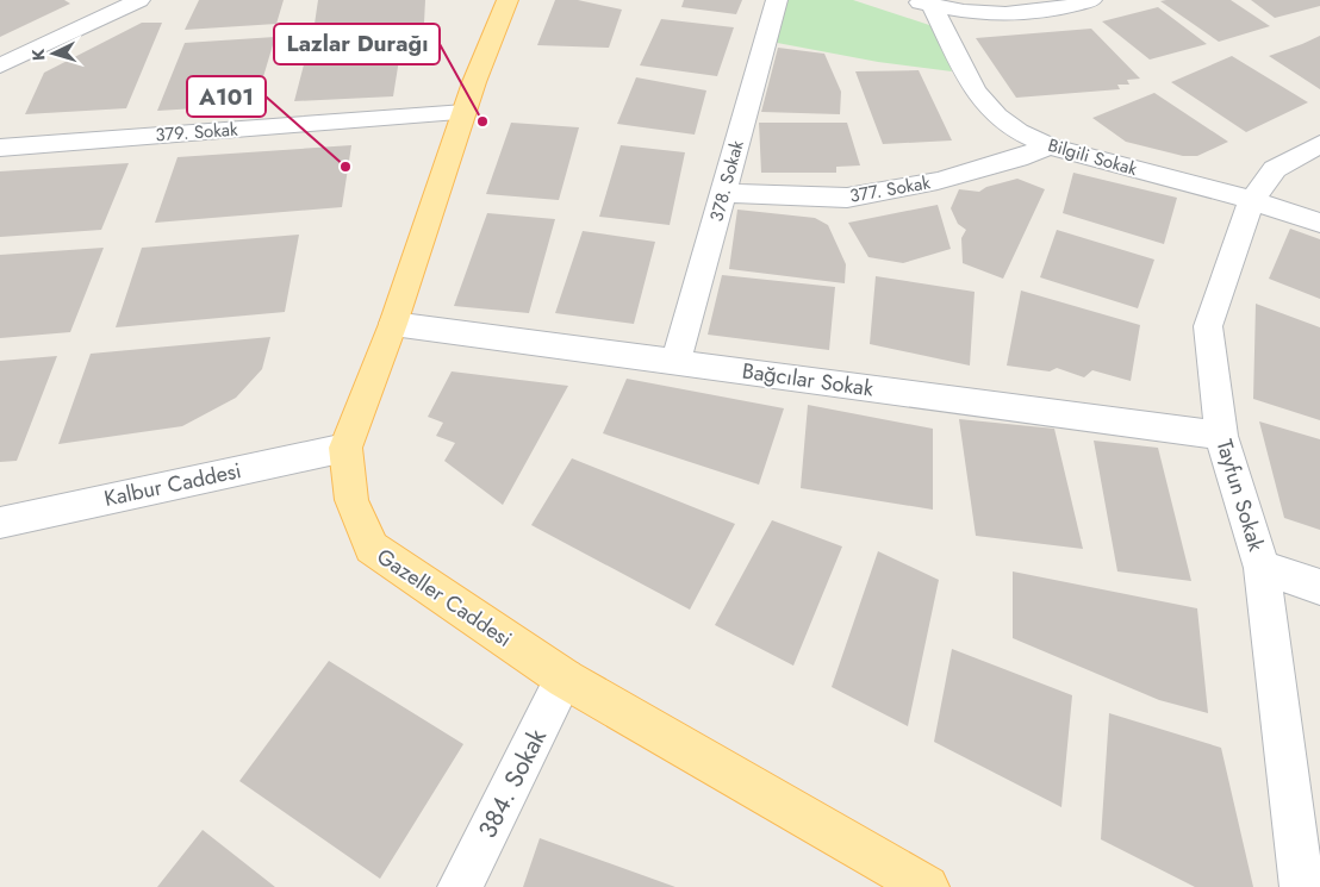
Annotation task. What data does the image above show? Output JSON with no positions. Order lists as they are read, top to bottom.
{
  "streets": {
    "main road": ["Gazeller Caddesi"],
    "street": [
      "379. Sokak",
      "Bilgili Sokak",
      "378. Sokak",
      "377. Sokak",
      "Bağcılar Sokak",
      "Kalbur Caddesi",
      "Tayfun Sokak",
      "384. Sokak"
    ]
  },
  "crossings": [
    ["379. Sokak", "Gazeller Caddesi"],
    ["Bilgili Sokak", "377. Sokak"],
    ["Bilgili Sokak", "Tayfun Sokak"],
    ["378. Sokak", "377. Sokak"],
    ["378. Sokak", "Bağcılar Sokak"],
    ["Bağcılar Sokak", "Tayfun Sokak"],
    ["Bağcılar Sokak", "Gazeller Caddesi"],
    ["Kalbur Caddesi", "Gazeller Caddesi"],
    ["Gazeller Caddesi", "384. Sokak"]
  ],
  "places": ["Lazlar Durağı", "A101"],
  "north": "left"
}
